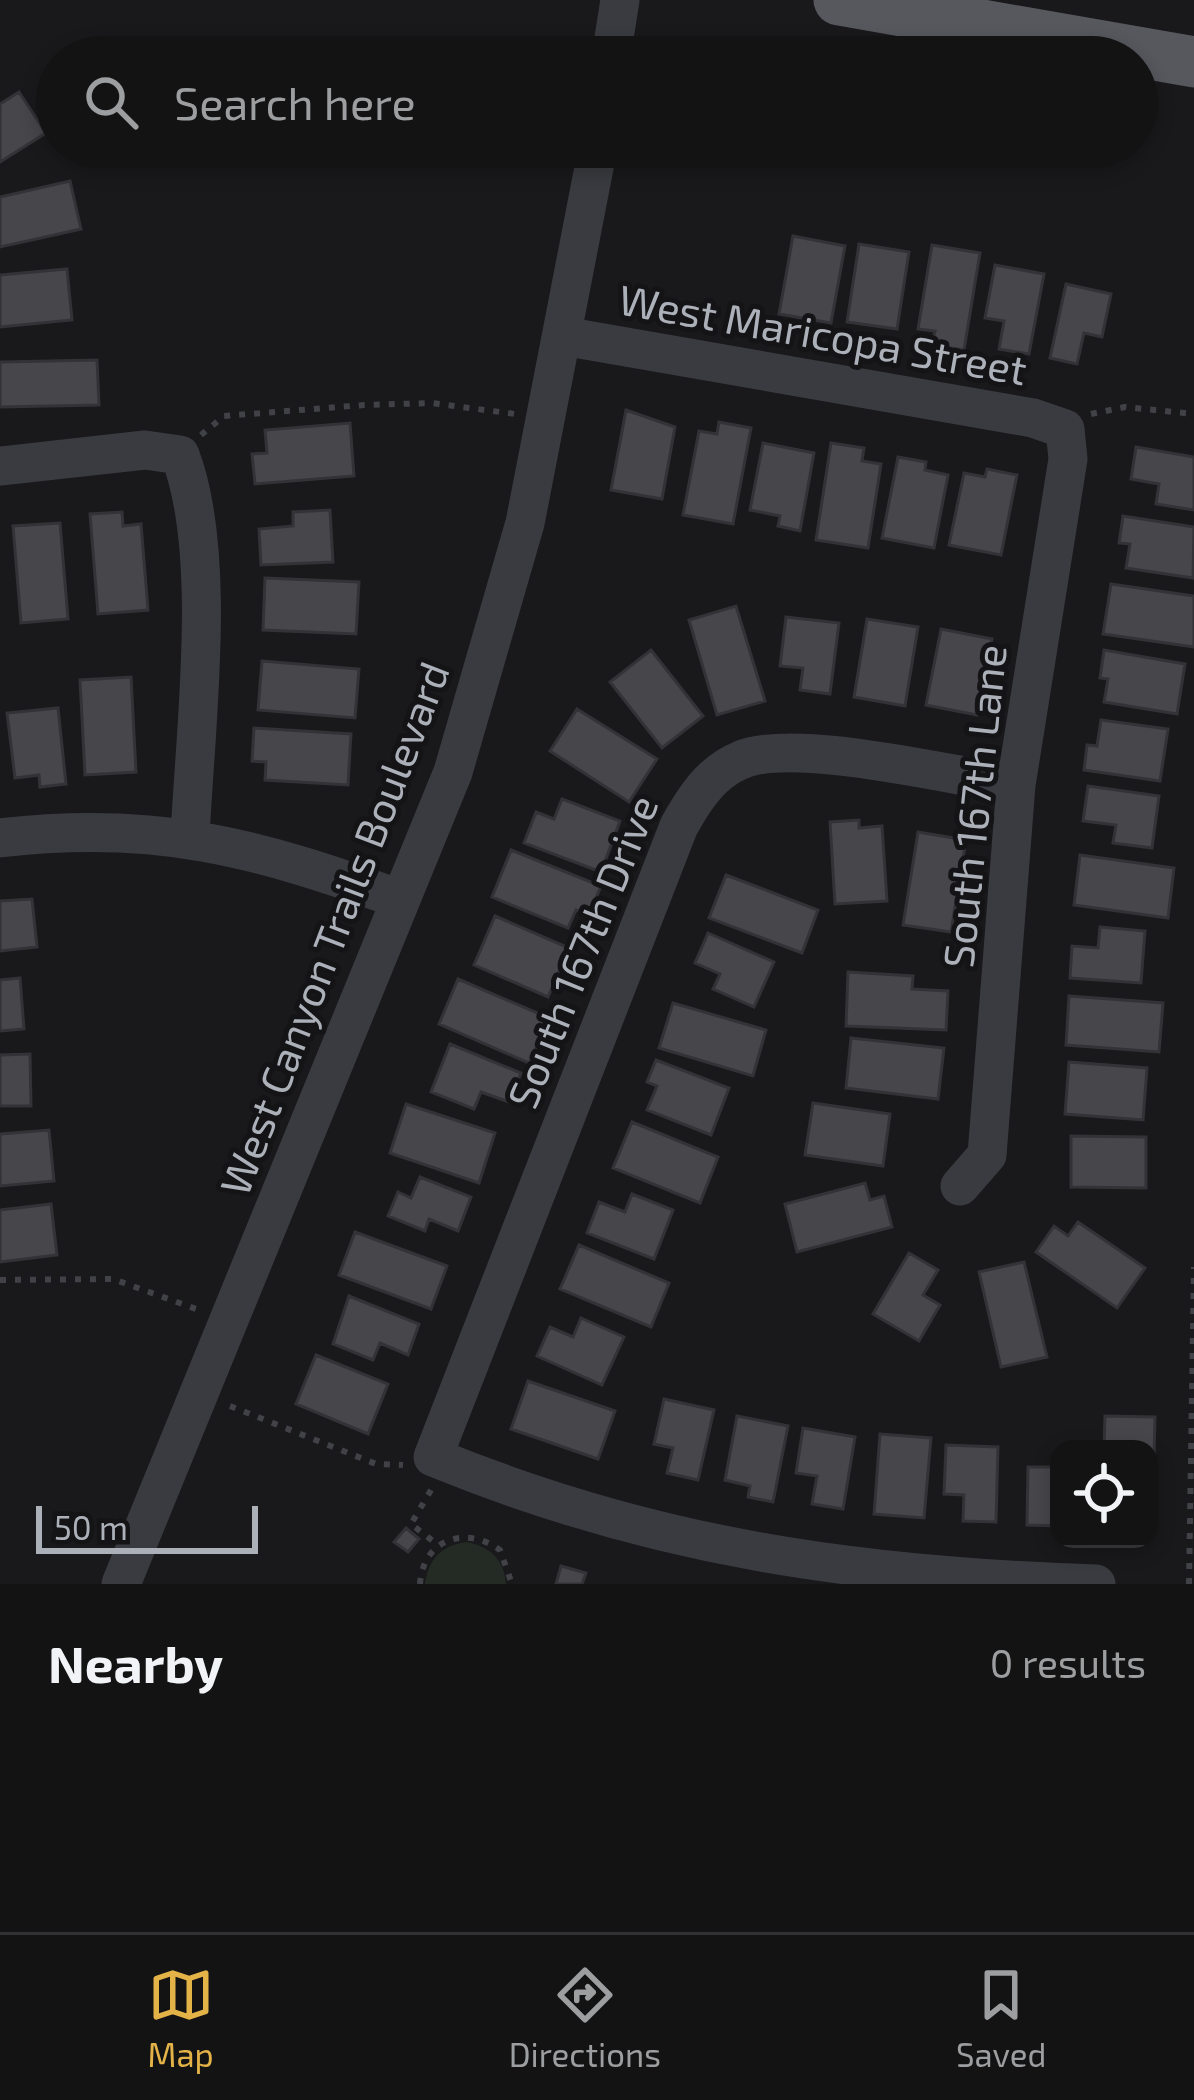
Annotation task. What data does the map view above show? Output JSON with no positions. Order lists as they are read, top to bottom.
{
  "streets": {
    "street": [
      "West Maricopa Street",
      "South 167th Lane",
      "West Canyon Trails Boulevard",
      "South 167th Drive"
    ]
  },
  "crossings": [
    ["West Maricopa Street", "South 167th Lane"],
    ["West Maricopa Street", "West Canyon Trails Boulevard"],
    ["South 167th Lane", "South 167th Drive"]
  ],
  "scale_bar": "50 m",
  "page": {
    "search": "Search here",
    "scale": "50 m",
    "heading": ["Nearby", "0 results"],
    "nav": ["Map", "Directions", "Saved"]
  }
}
